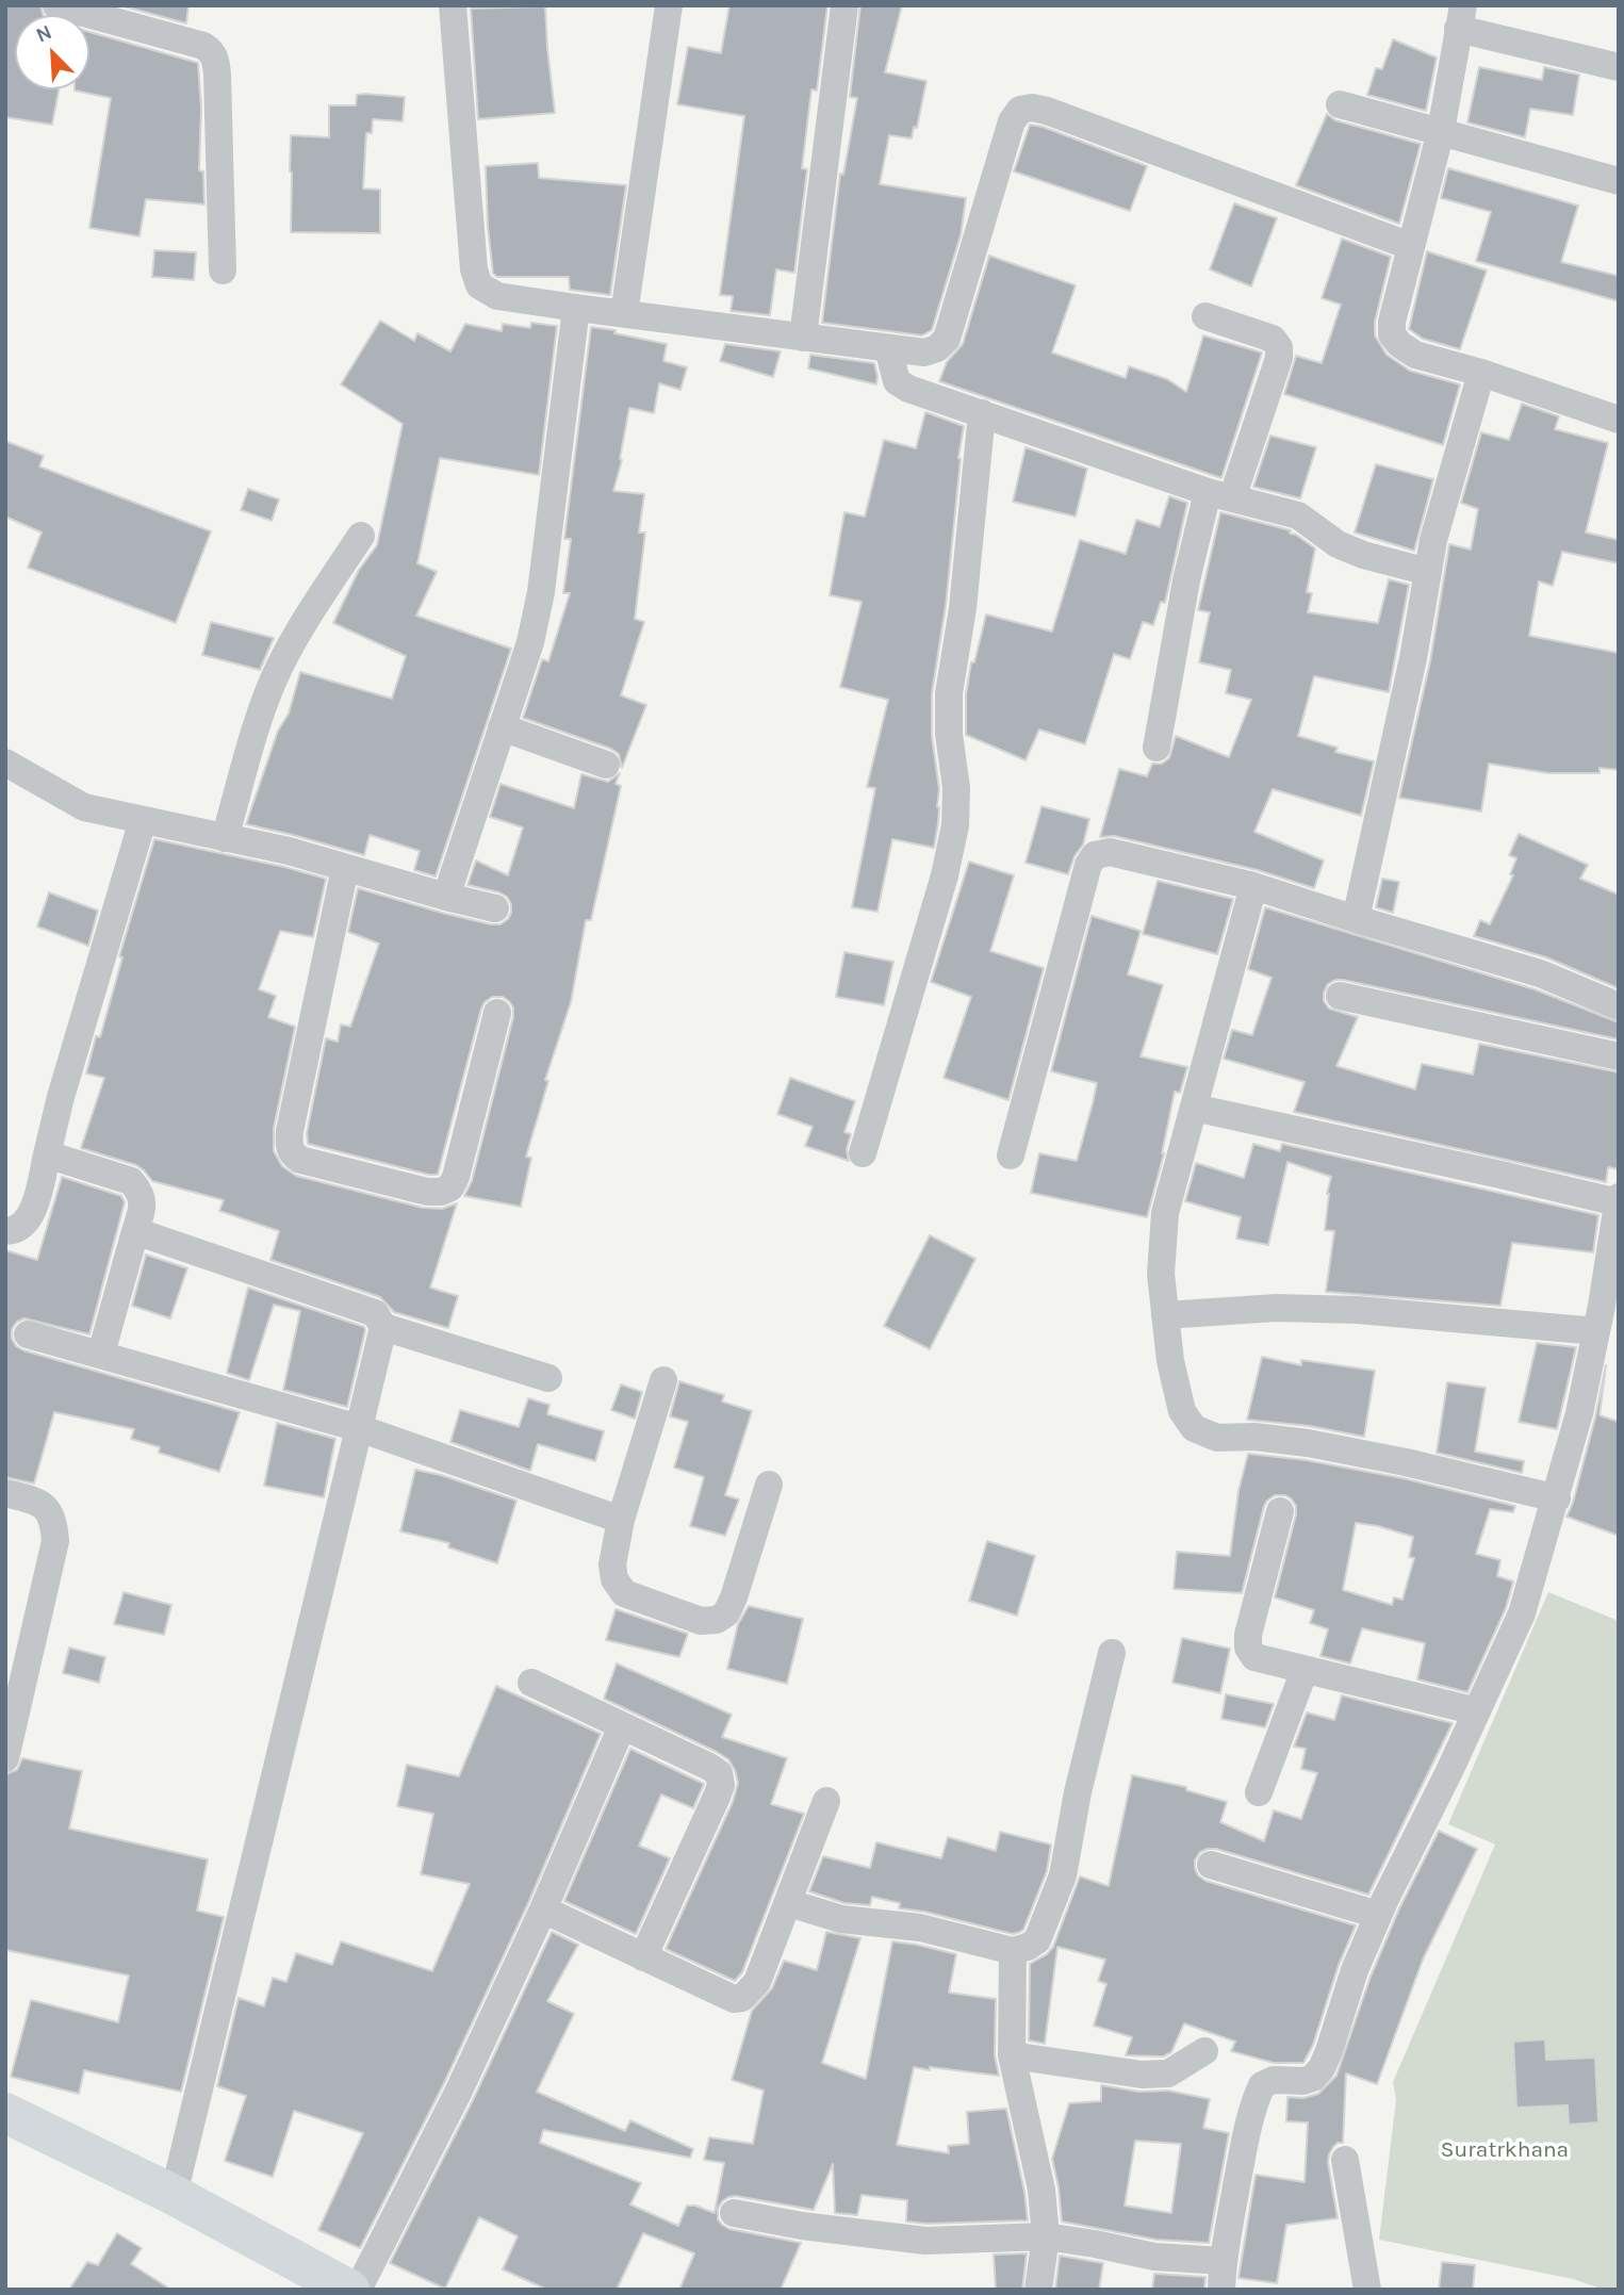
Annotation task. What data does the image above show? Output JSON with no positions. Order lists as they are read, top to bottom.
{
  "parks": ["Suratrkhana"],
  "north": "top left"
}
